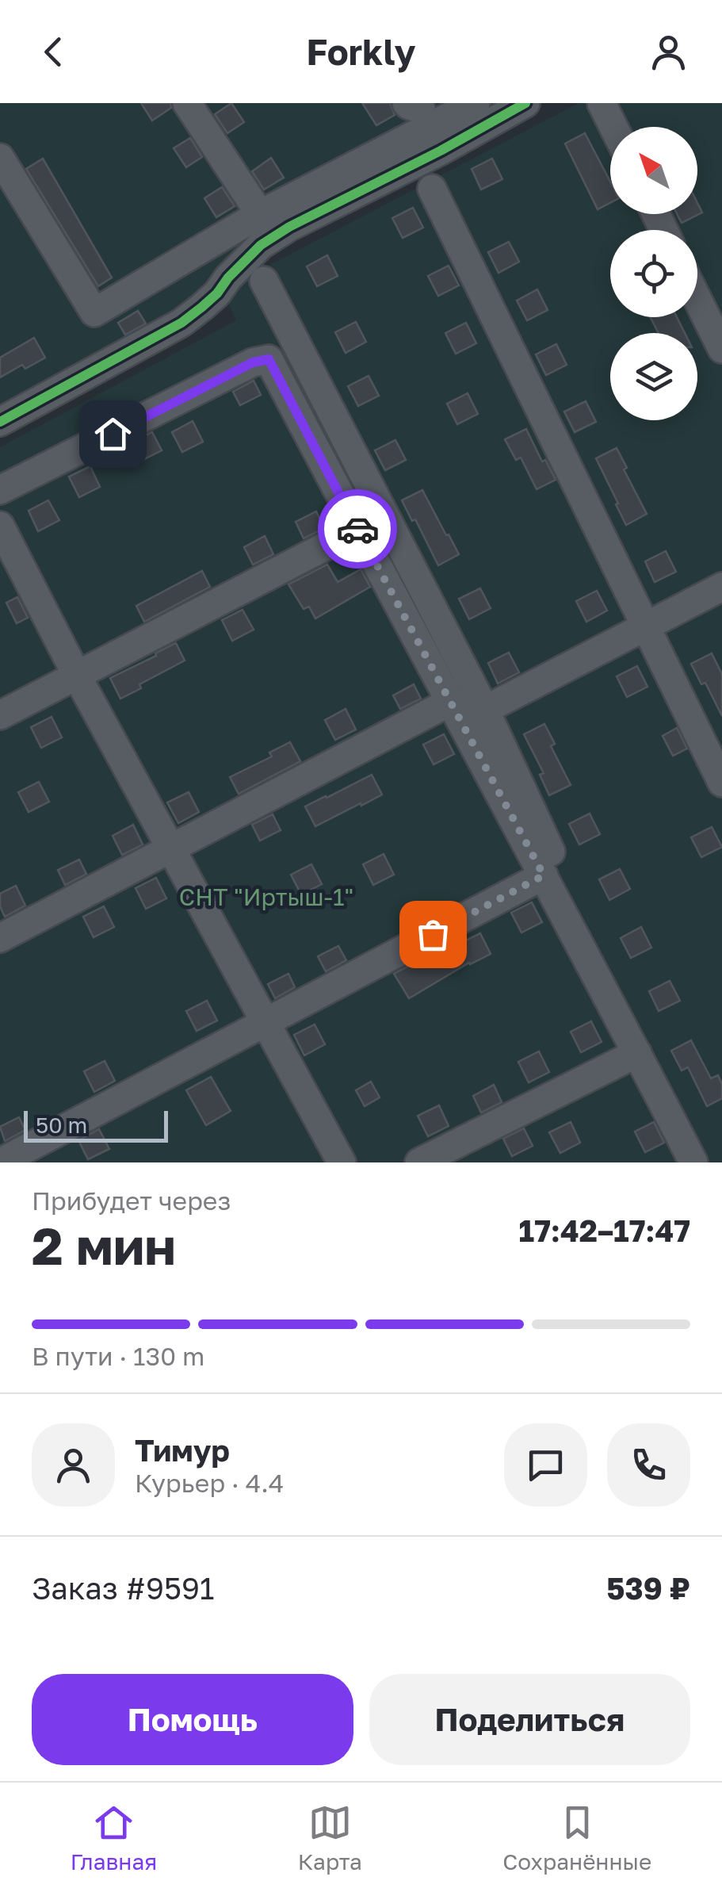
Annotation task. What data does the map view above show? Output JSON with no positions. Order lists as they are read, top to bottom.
{
  "parks": ["СНТ \"Иртыш-1\""],
  "scale_bar": "50 m",
  "north": "top left",
  "page": {
    "header": "Forkly",
    "scale": "50 m",
    "heading": ["2 мин", "Прибудет через", "17:42–17:47"],
    "panel": [
      "Тимур",
      "Курьер · 4.4",
      "Заказ #9591",
      "539 ₽"
    ],
    "bar": "В пути · 130 m",
    "buttons": ["Помощь", "Поделиться"],
    "tabs": ["Главная", "Карта", "Сохранённые"]
  }
}
